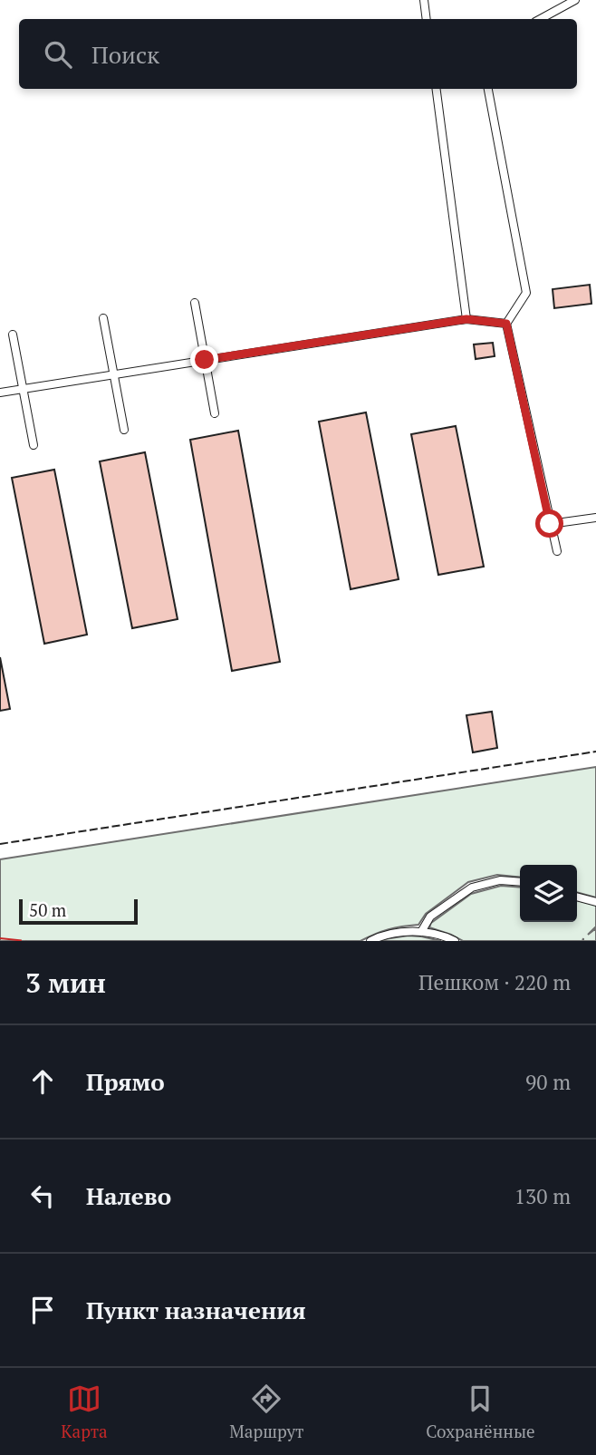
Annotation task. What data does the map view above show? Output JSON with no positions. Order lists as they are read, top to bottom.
{
  "scale_bar": "50 m",
  "page": {
    "search": "Поиск",
    "scale": "50 m",
    "heading": ["3 мин", "Пешком · 220 m"],
    "list": [
      ["Прямо", "90 m"],
      ["Налево", "130 m"],
      "Пункт назначения"
    ],
    "nav": ["Карта", "Маршрут", "Сохранённые"]
  }
}
